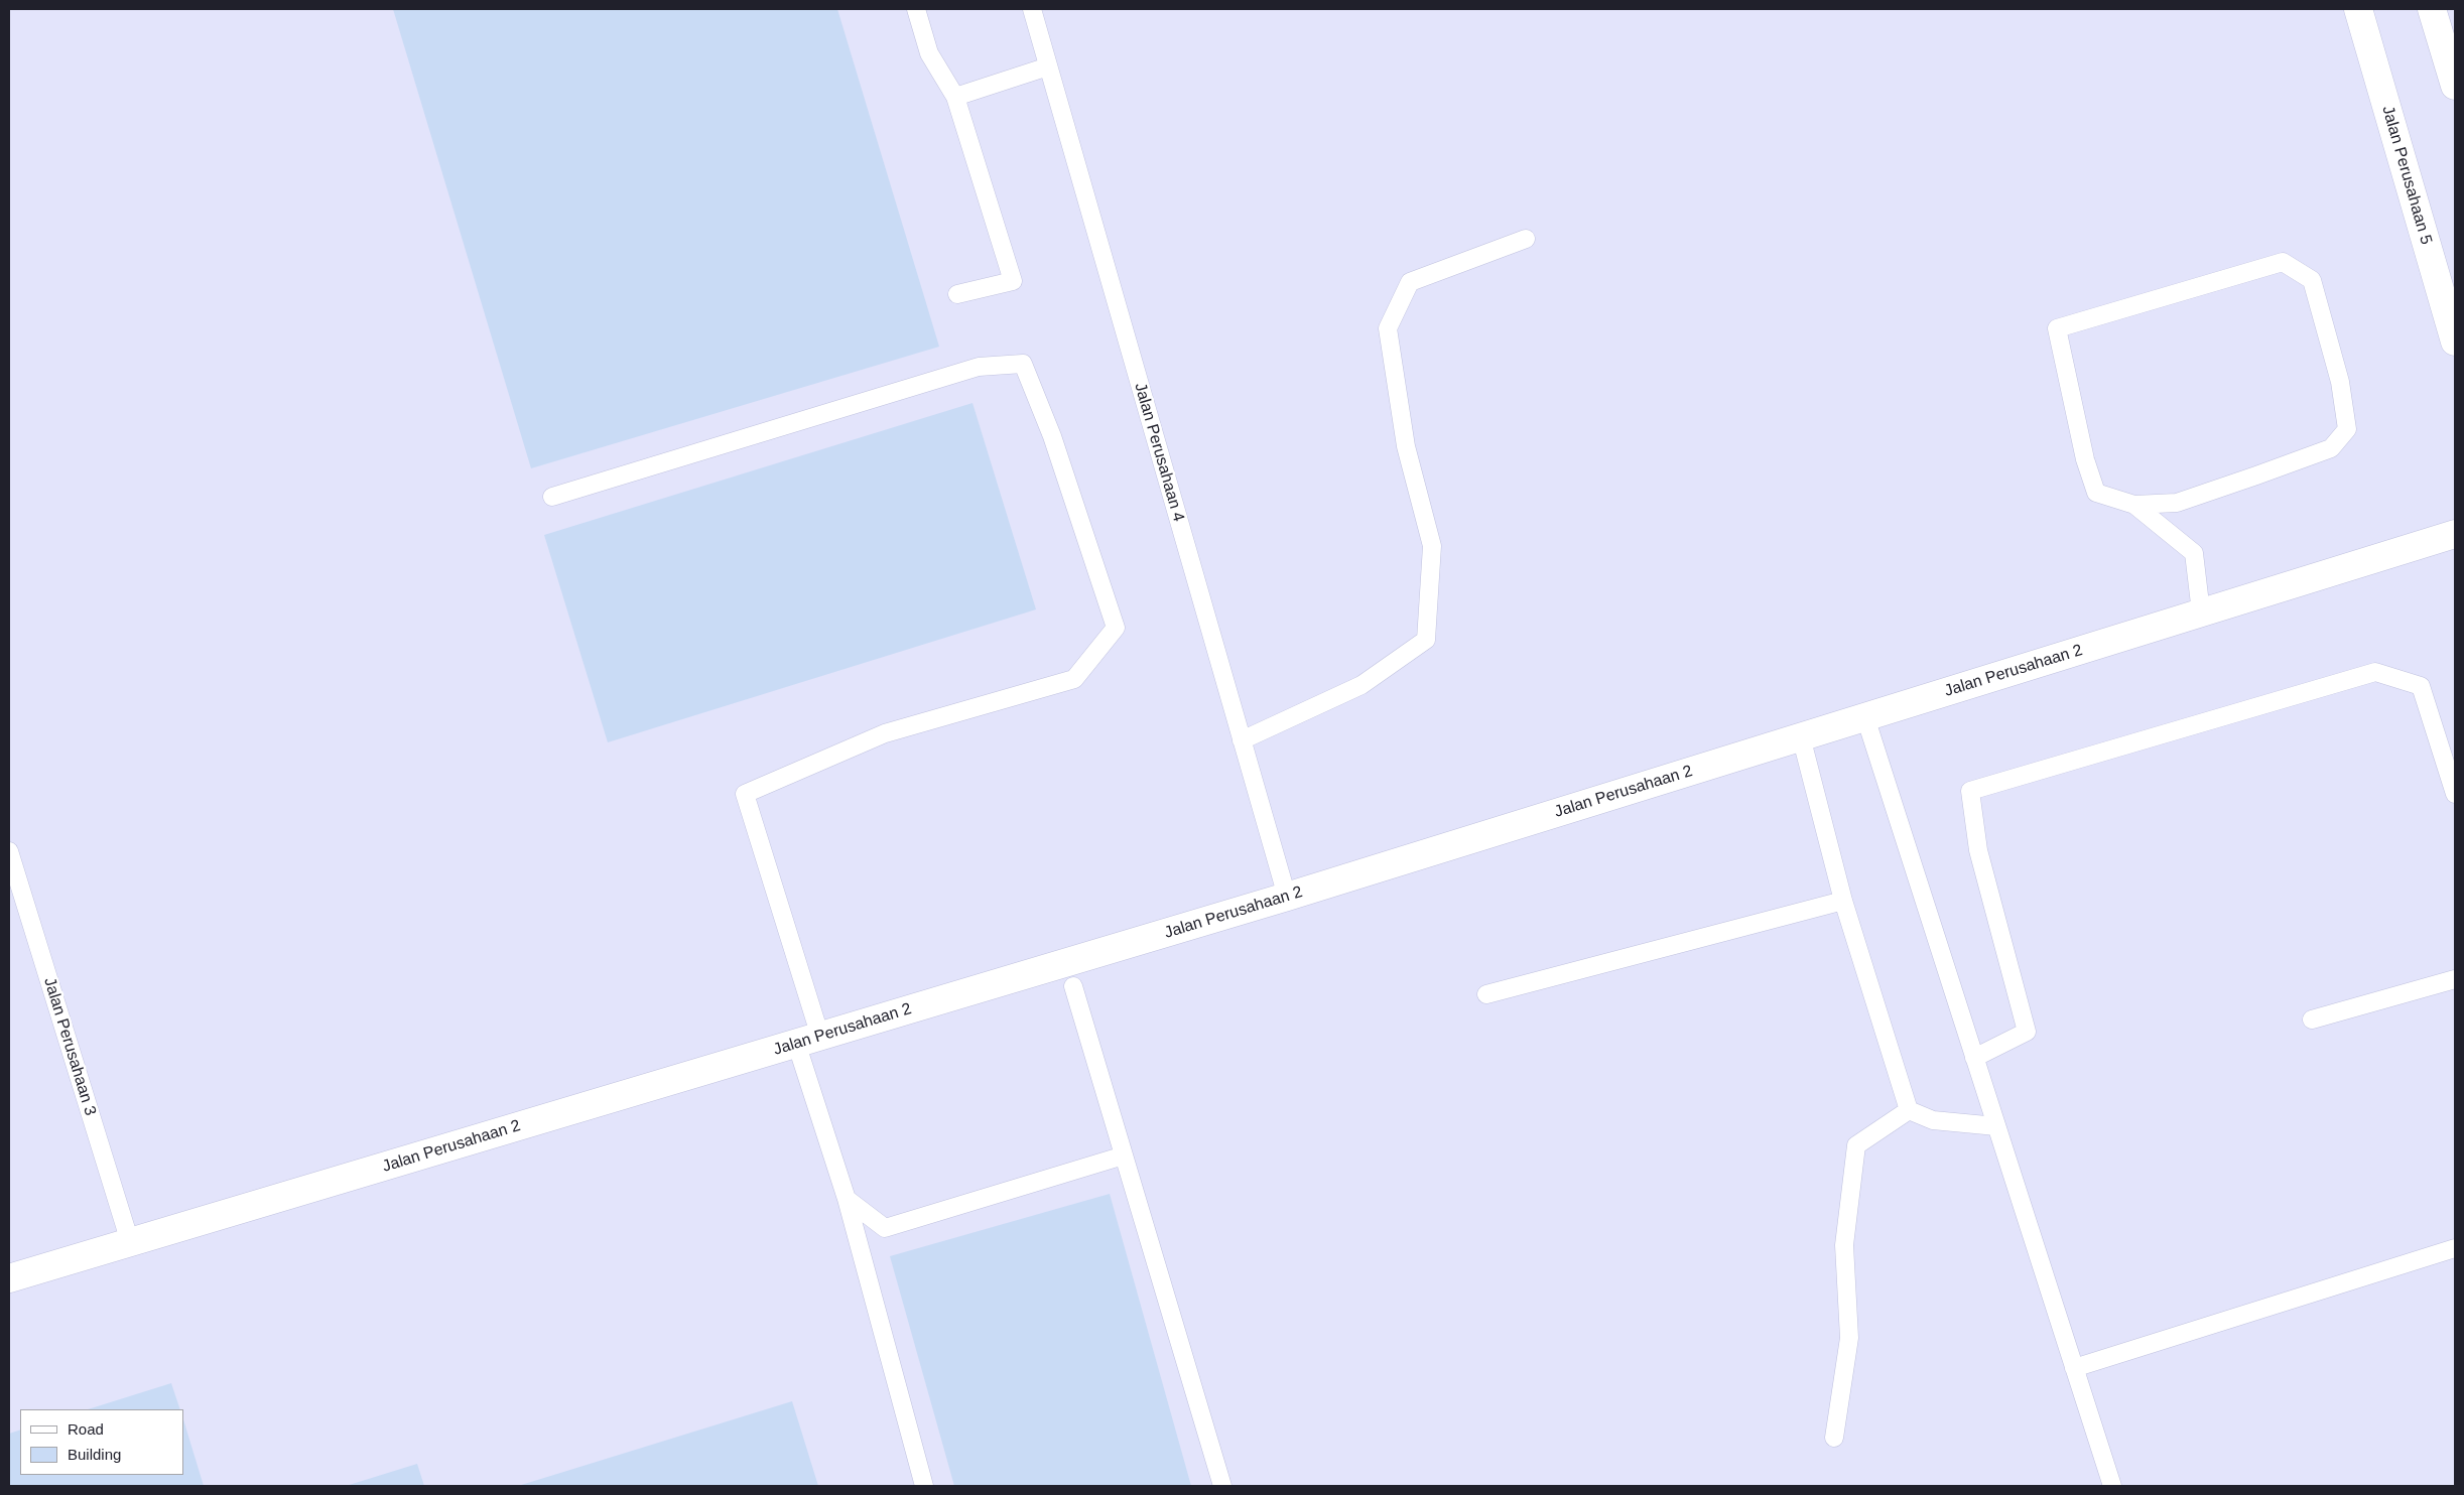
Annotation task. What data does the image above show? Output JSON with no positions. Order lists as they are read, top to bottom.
{
  "streets": {
    "street": ["Jalan Perusahaan 5", "Jalan Perusahaan 2"],
    "lane": ["Jalan Perusahaan 4", "Jalan Perusahaan 3"]
  },
  "crossings": [
    ["Jalan Perusahaan 4", "Jalan Perusahaan 2"],
    ["Jalan Perusahaan 2", "Jalan Perusahaan 3"]
  ],
  "legend": ["Road", "Building"]
}
